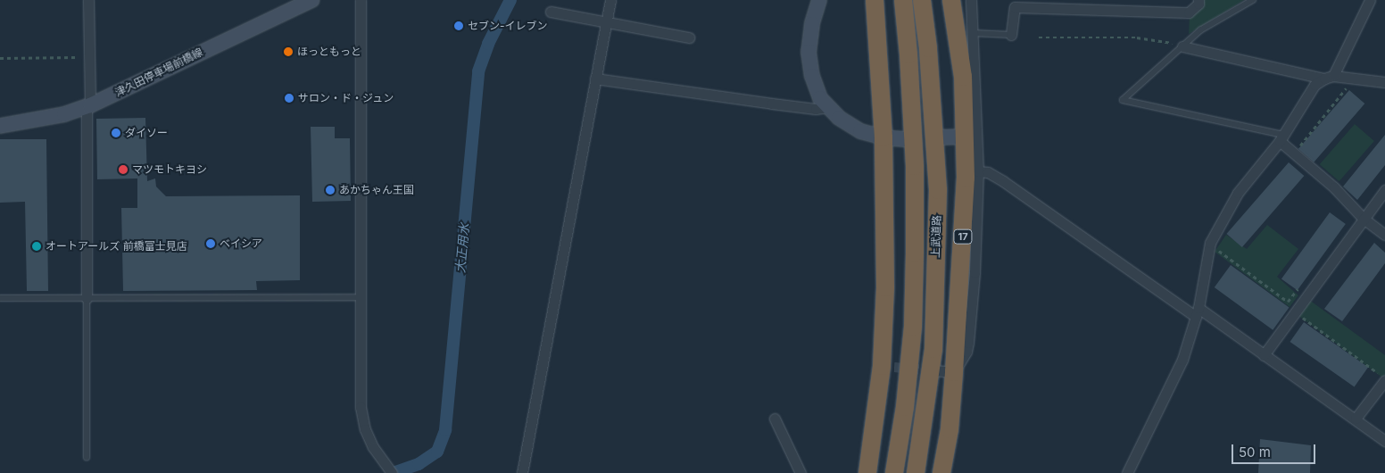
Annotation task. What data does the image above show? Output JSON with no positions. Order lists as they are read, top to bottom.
{
  "streets": {
    "highway": ["上武道路", "17"],
    "main road": ["津久田停車場前橋線"]
  },
  "water": ["大正用水"],
  "places": [
    "セブン-イレブン",
    "ほっともっと",
    "サロン・ド・ジュン",
    "ダイソー",
    "マツモトキヨシ",
    "あかちゃん王国",
    "ベイシア",
    "オートアールズ 前橋富士見店"
  ],
  "scale_bar": "50 m"
}
